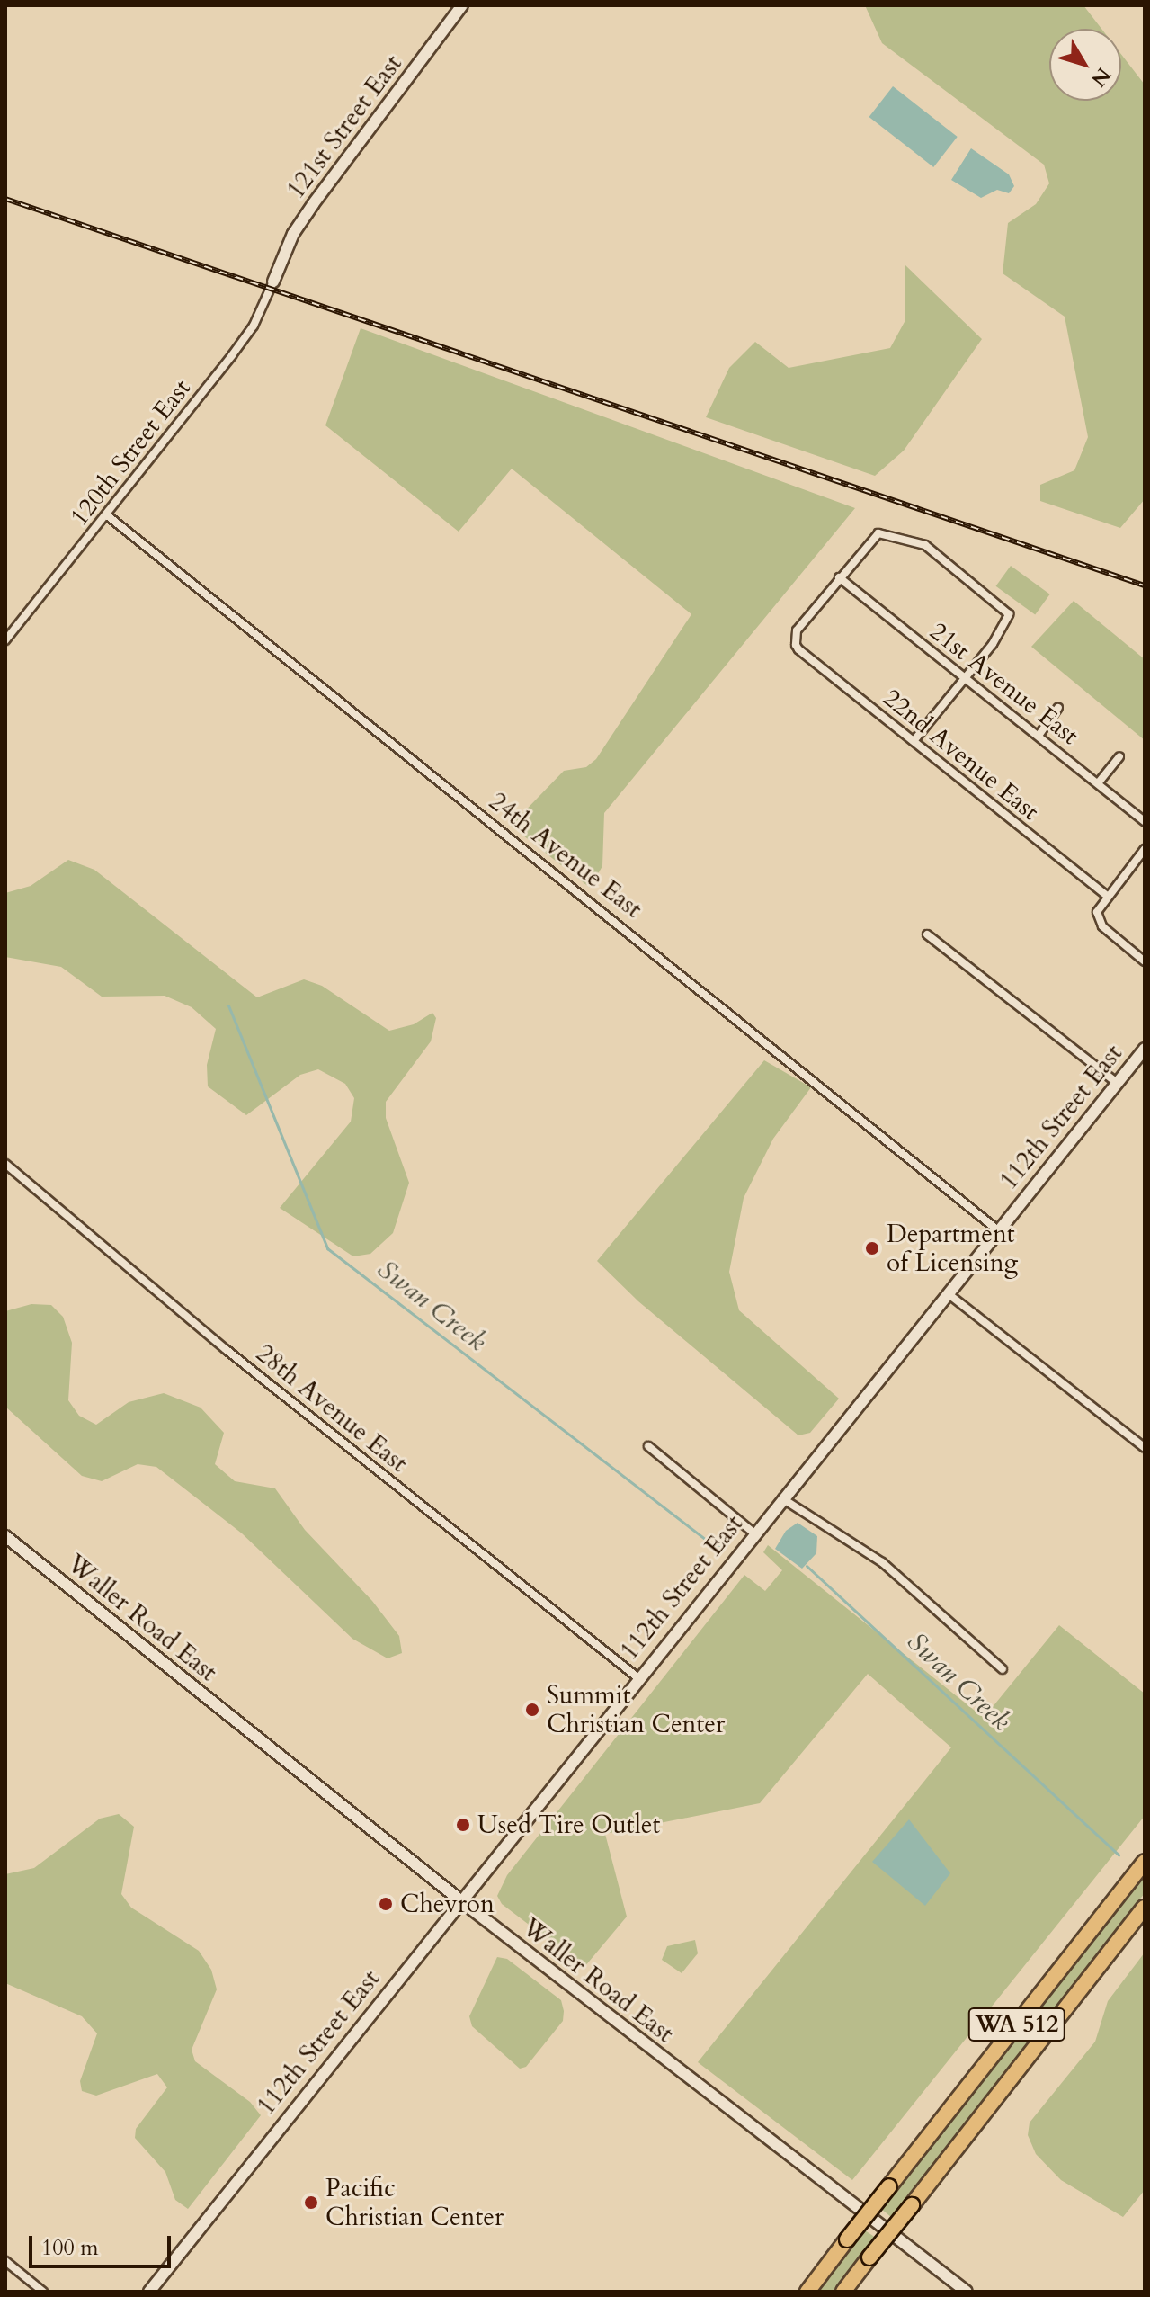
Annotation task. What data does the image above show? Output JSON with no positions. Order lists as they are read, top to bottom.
{
  "streets": {
    "highway": ["WA 512"],
    "main road": ["121st Street East", "112th Street East", "Waller Road East"],
    "street": [
      "120th Street East",
      "21st Avenue East",
      "22nd Avenue East",
      "24th Avenue East",
      "28th Avenue East"
    ]
  },
  "crossings": [
    ["121st Street East", "120th Street East"],
    ["120th Street East", "24th Avenue East"],
    ["21st Avenue East", "22nd Avenue East"],
    ["24th Avenue East", "112th Street East"],
    ["112th Street East", "28th Avenue East"],
    ["112th Street East", "Waller Road East"]
  ],
  "water": ["Swan Creek"],
  "places": [
    "Department of Licensing",
    "Summit Christian Center",
    "Used Tire Outlet",
    "Chevron",
    "Pacific Christian Center"
  ],
  "scale_bar": "100 m",
  "north": "bottom right"
}
